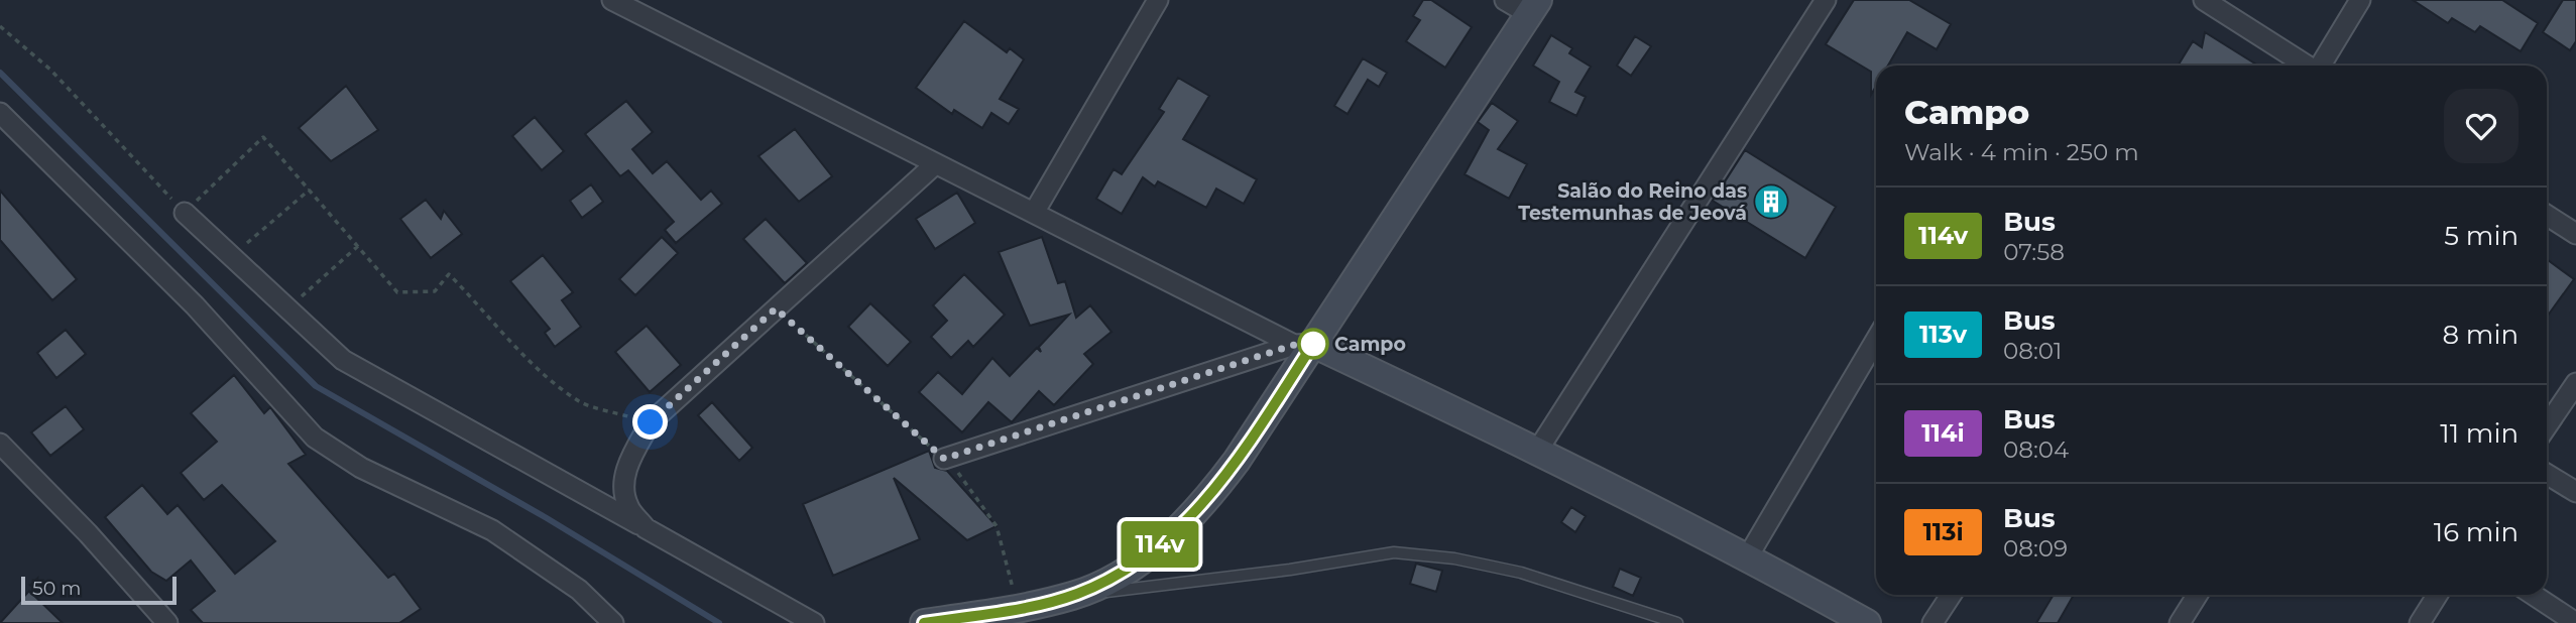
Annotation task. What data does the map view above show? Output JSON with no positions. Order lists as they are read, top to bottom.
{
  "places": {
    "building": ["Salão do Reino das Testemunhas de Jeová"],
    "other": ["Campo"]
  },
  "lines": ["bus line 114v"],
  "scale_bar": "50 m",
  "page": {
    "on_map": "114v",
    "heading": ["Campo", "Walk · 4 min · 250 m"],
    "list": [
      {
        "mark": "114v",
        "name": "Bus",
        "note": "07:58",
        "value": "5 min"
      },
      {
        "mark": "113v",
        "name": "Bus",
        "note": "08:01",
        "value": "8 min"
      },
      {
        "mark": "114i",
        "name": "Bus",
        "note": "08:04",
        "value": "11 min"
      },
      {
        "mark": "113i",
        "name": "Bus",
        "note": "08:09",
        "value": "16 min"
      }
    ],
    "scale": "50 m"
  }
}
